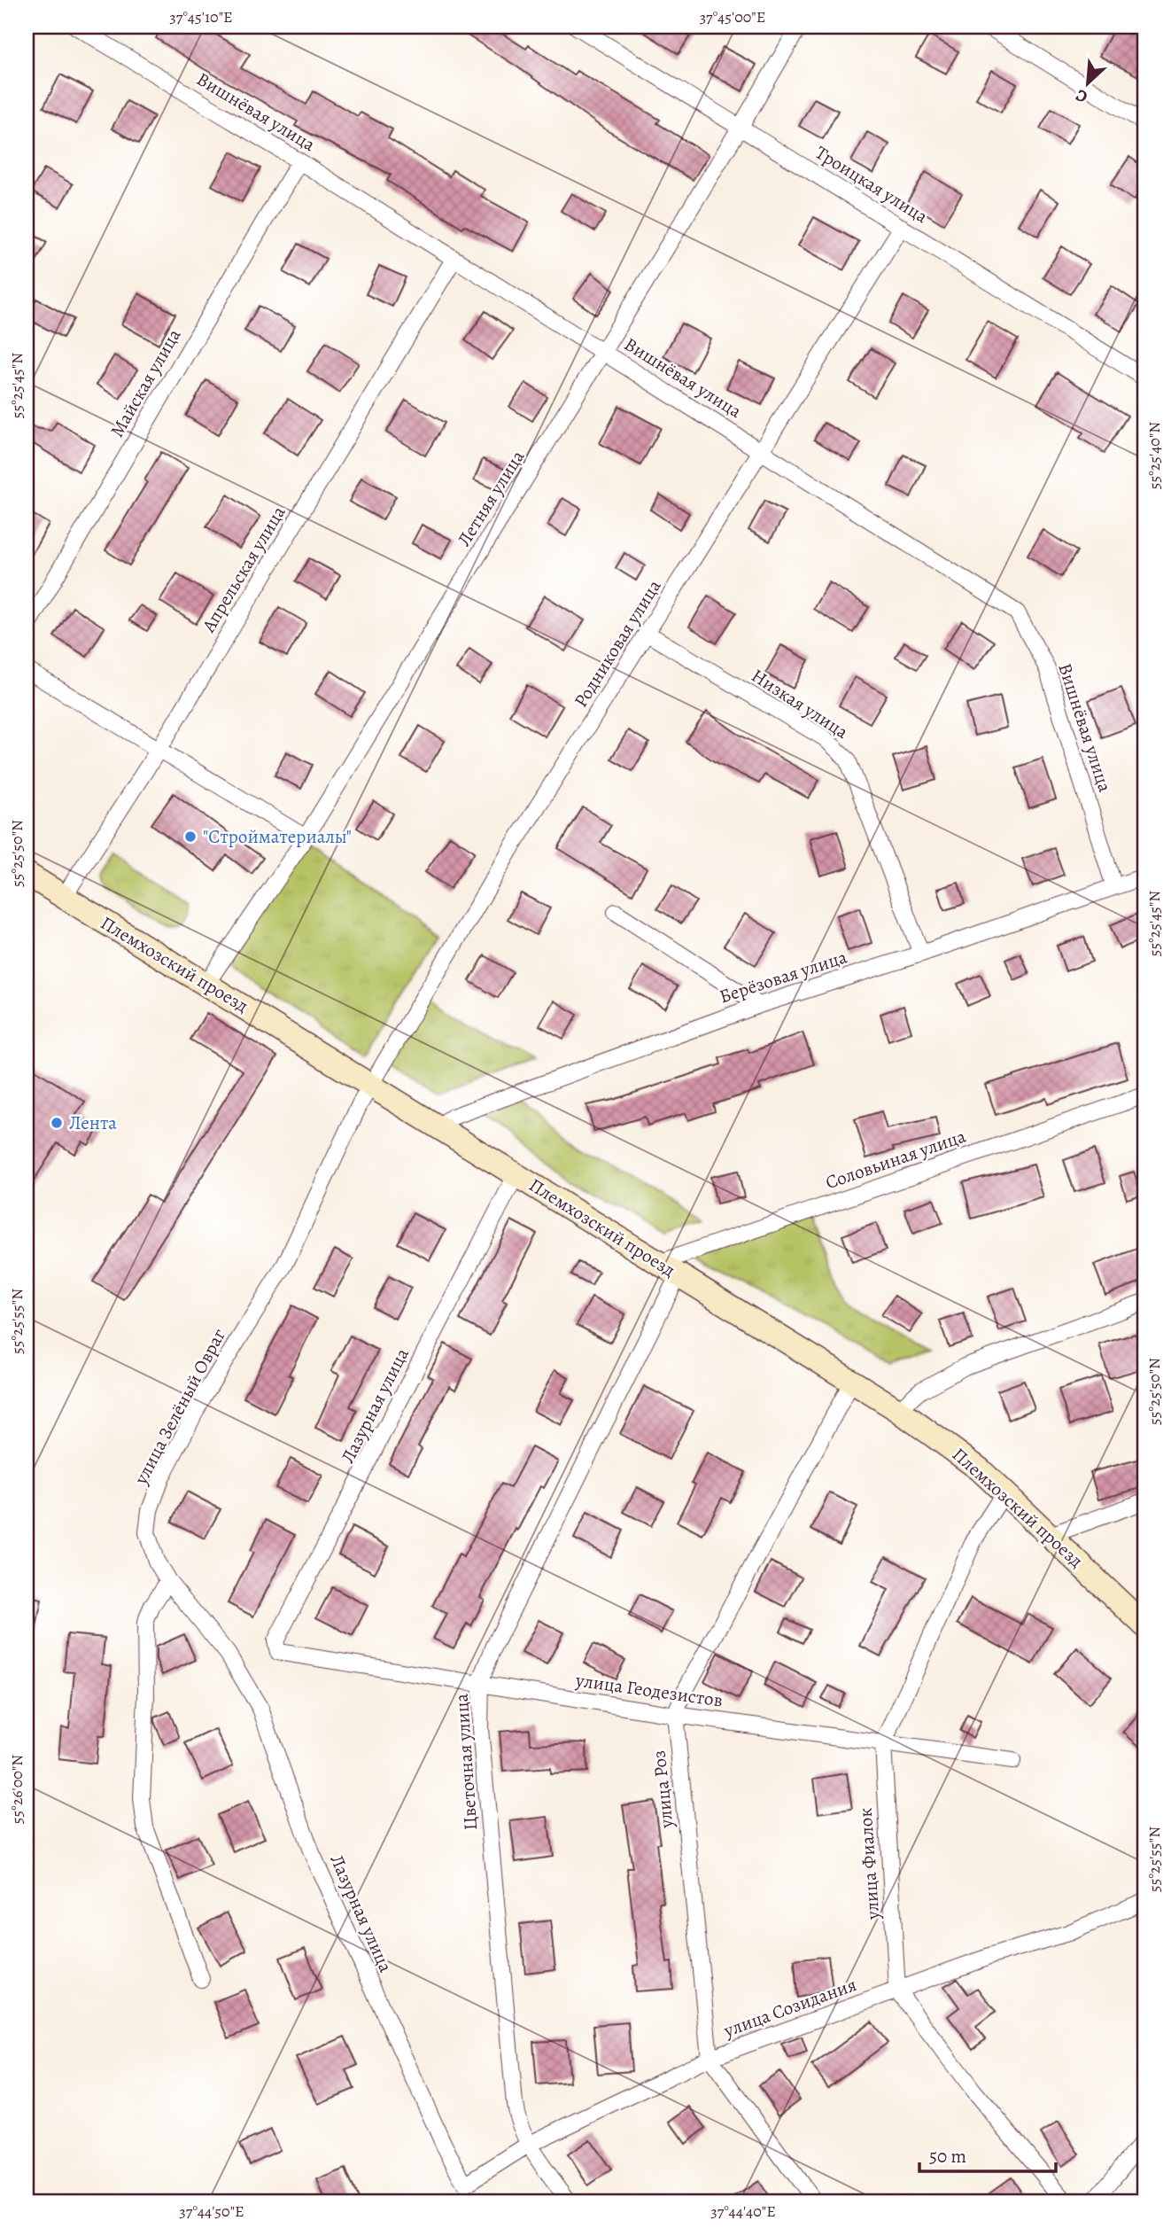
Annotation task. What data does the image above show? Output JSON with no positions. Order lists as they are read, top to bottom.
{
  "streets": {
    "main road": ["Племхозский проезд"],
    "street": [
      "Вишнёвая улица",
      "Троицкая улица",
      "Майская улица",
      "Летняя улица",
      "Апрельская улица",
      "Родниковая улица",
      "Низкая улица",
      "Берёзовая улица",
      "Соловьиная улица",
      "Лазурная улица",
      "улица Зелёный Овраг",
      "улица Геодезистов",
      "Цветочная улица",
      "улица Роз",
      "улица Фиалок",
      "улица Созидания"
    ]
  },
  "crossings": [
    ["Вишнёвая улица", "Майская улица"],
    ["Вишнёвая улица", "Летняя улица"],
    ["Вишнёвая улица", "Апрельская улица"],
    ["Вишнёвая улица", "Родниковая улица"],
    ["Вишнёвая улица", "Берёзовая улица"],
    ["Троицкая улица", "Летняя улица"],
    ["Троицкая улица", "Родниковая улица"],
    ["Летняя улица", "Племхозский проезд"],
    ["Апрельская улица", "Племхозский проезд"],
    ["Родниковая улица", "Низкая улица"],
    ["Родниковая улица", "Племхозский проезд"],
    ["Родниковая улица", "улица Зелёный Овраг"],
    ["Низкая улица", "Берёзовая улица"],
    ["Племхозский проезд", "Берёзовая улица"],
    ["Племхозский проезд", "Соловьиная улица"],
    ["Племхозский проезд", "Лазурная улица"],
    ["Племхозский проезд", "улица Зелёный Овраг"],
    ["Племхозский проезд", "Цветочная улица"],
    ["Племхозский проезд", "улица Роз"],
    ["Племхозский проезд", "улица Фиалок"],
    ["Соловьиная улица", "Цветочная улица"],
    ["Лазурная улица", "улица Зелёный Овраг"],
    ["Лазурная улица", "улица Геодезистов"],
    ["Лазурная улица", "улица Созидания"],
    ["улица Геодезистов", "Цветочная улица"],
    ["улица Геодезистов", "улица Роз"],
    ["улица Геодезистов", "улица Фиалок"],
    ["Цветочная улица", "улица Созидания"],
    ["улица Роз", "улица Созидания"],
    ["улица Фиалок", "улица Созидания"]
  ],
  "places": ["\"Стройматериалы\"", "Лента"],
  "scale_bar": "50 m",
  "north": "bottom left",
  "coordinates": [
    "37°45'10\"E",
    "37°45'00\"E",
    "55°25'45\"N",
    "55°25'40\"N",
    "55°25'50\"N",
    "55°25'55\"N",
    "55°26'00\"N",
    "37°44'50\"E",
    "37°44'40\"E"
  ]
}
